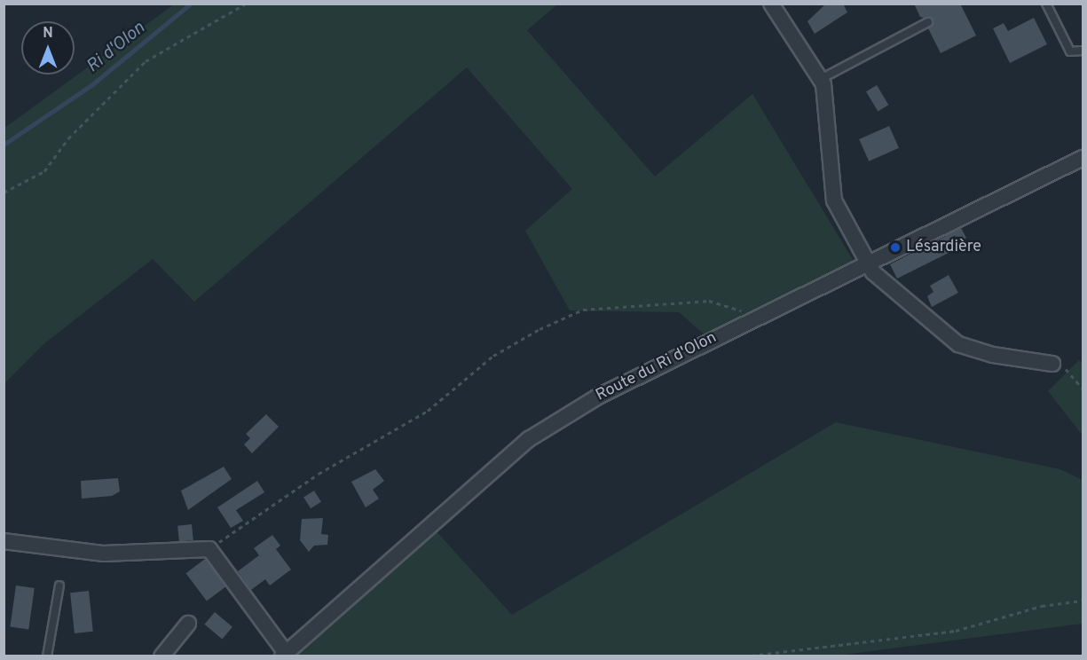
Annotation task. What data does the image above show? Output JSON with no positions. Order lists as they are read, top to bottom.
{
  "streets": {
    "street": ["Route du Ri d'Olon"]
  },
  "water": ["Ri d'Olon"],
  "places": ["Lésardière"],
  "north": "top"
}
